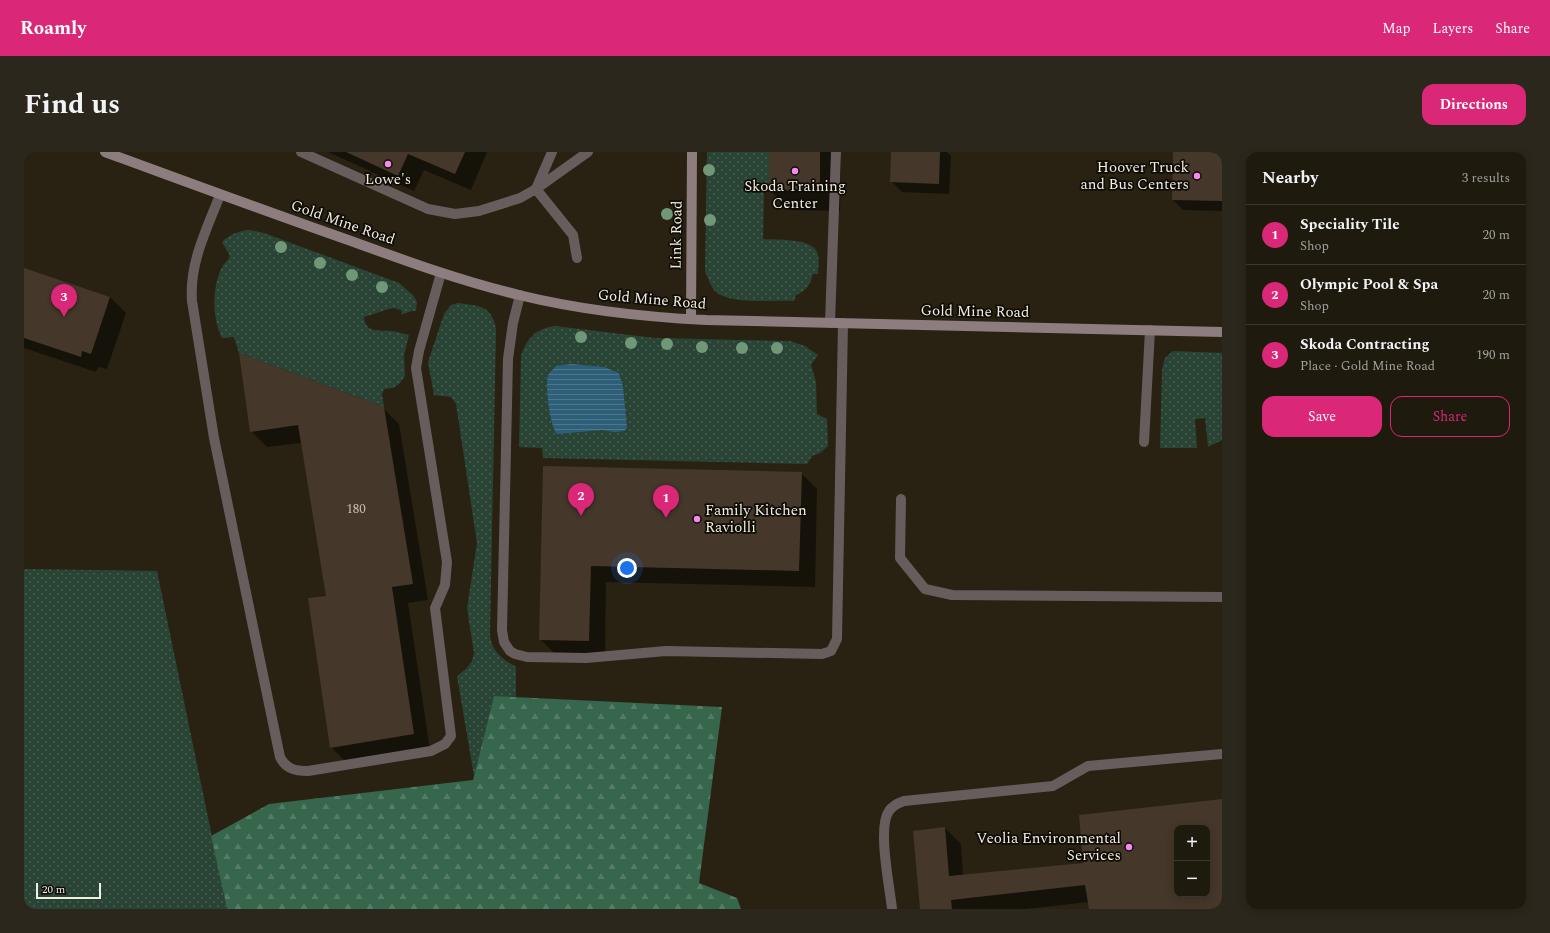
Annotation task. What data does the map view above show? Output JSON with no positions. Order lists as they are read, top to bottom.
{
  "streets": {
    "street": ["Gold Mine Road", "Link Road"]
  },
  "crossings": [
    ["Gold Mine Road", "Link Road"]
  ],
  "places": [
    "Lowe's",
    "Skoda Training Center",
    "Hoover Truck and Bus Centers",
    "Family Kitchen Raviolli",
    "Veolia Environmental Services"
  ],
  "house_numbers": ["180"],
  "scale_bar": "20 m",
  "page": {
    "header": "Roamly",
    "nav": ["Map", "Layers", "Share"],
    "title": "Find us",
    "buttons": [
      "Directions",
      ["Save", "Share"]
    ],
    "heading": ["Nearby", "3 results"],
    "list": [
      {
        "mark": "1",
        "name": "Speciality Tile",
        "note": "Shop",
        "value": "20 m"
      },
      {
        "mark": "2",
        "name": "Olympic Pool & Spa",
        "note": "Shop",
        "value": "20 m"
      },
      {
        "mark": "3",
        "name": "Skoda Contracting",
        "note": "Place · Gold Mine Road",
        "value": "190 m"
      }
    ],
    "pins": ["3", "2", "1"],
    "map_buttons": ["+", "−"],
    "scale": "20 m"
  }
}
